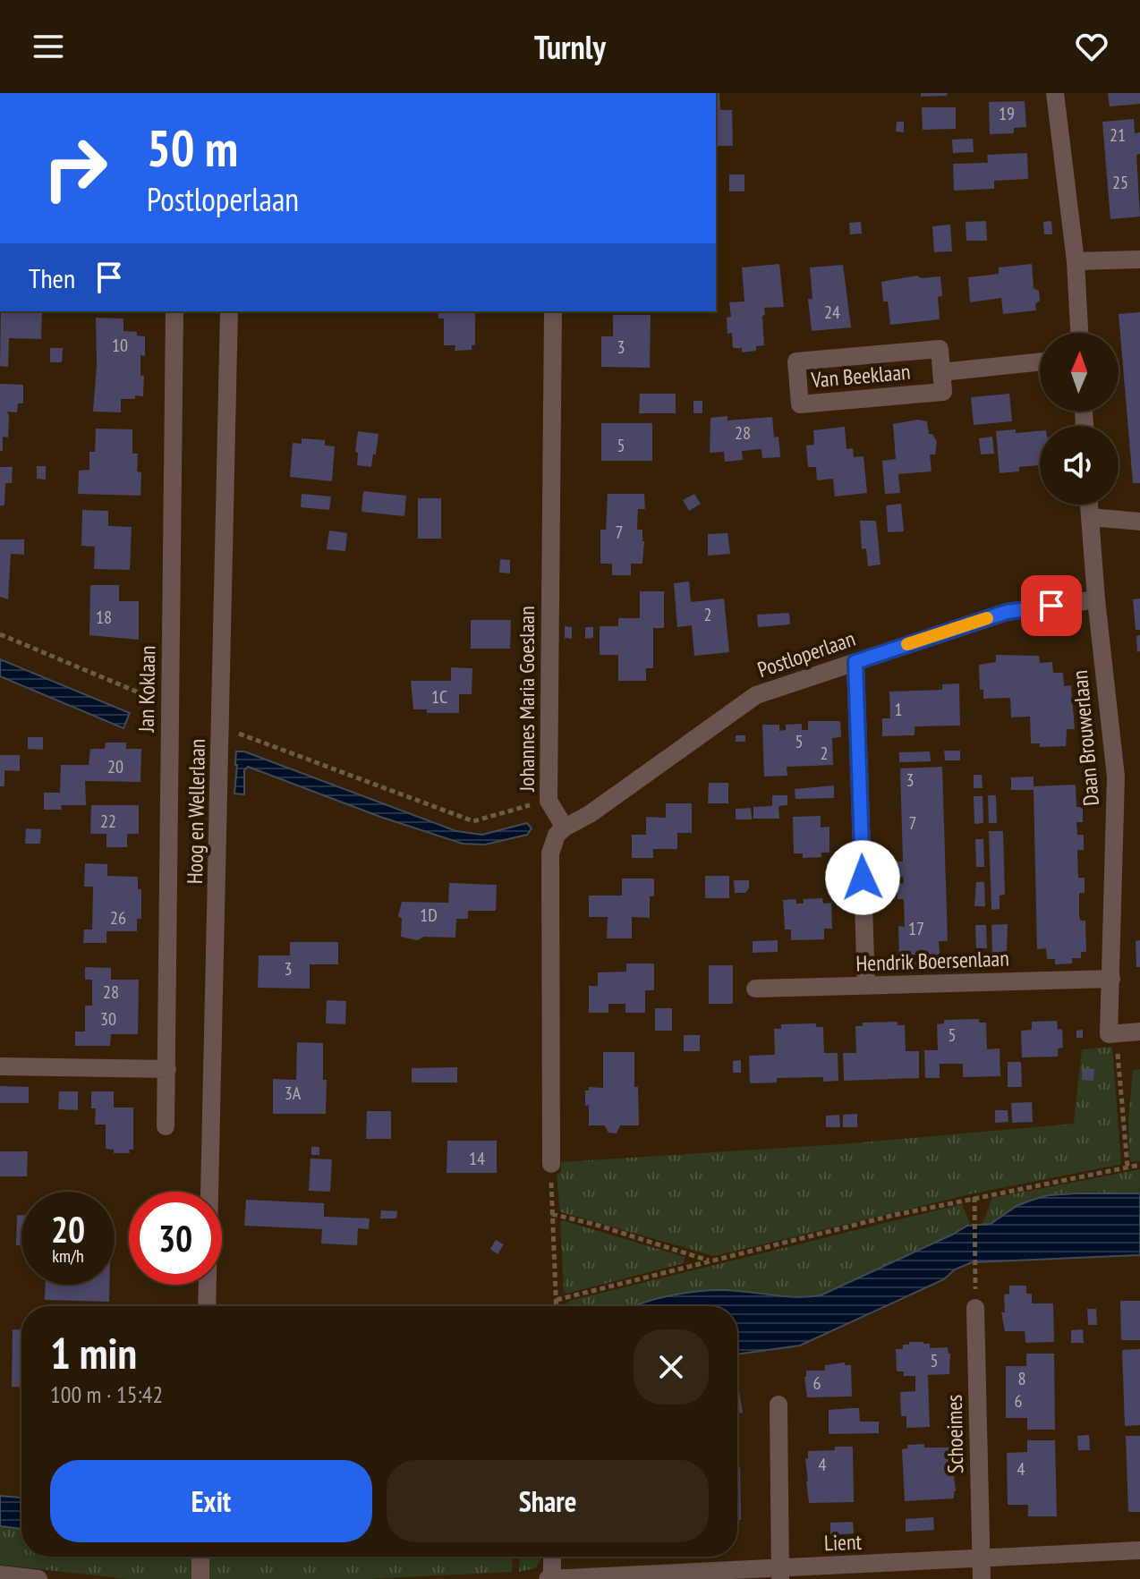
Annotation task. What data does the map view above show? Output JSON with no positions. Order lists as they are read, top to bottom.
{
  "streets": {
    "street": [
      "Van Beeklaan",
      "Postloperlaan",
      "Jan Koklaan",
      "Johannes Maria Goeslaan",
      "Daan Brouwerlaan",
      "Hoog en Wellerlaan",
      "Hendrik Boersenlaan",
      "Schoeimes",
      "Lient"
    ]
  },
  "crossings": [
    ["Postloperlaan", "Johannes Maria Goeslaan"],
    ["Postloperlaan", "Daan Brouwerlaan"],
    ["Daan Brouwerlaan", "Hendrik Boersenlaan"],
    ["Schoeimes", "Lient"]
  ],
  "house_numbers": [
    "19",
    "21",
    "25",
    "24",
    "10",
    "3",
    "28",
    "5",
    "7",
    "2",
    "18",
    "1C",
    "1",
    "5",
    "2",
    "20",
    "3",
    "22",
    "7",
    "1D",
    "26",
    "17",
    "3",
    "28",
    "30",
    "5",
    "3A",
    "14",
    "5",
    "8",
    "6",
    "6",
    "4",
    "4"
  ],
  "north": "top",
  "page": {
    "header": "Turnly",
    "turn": ["50 m", "Postloperlaan"],
    "then": "Then",
    "speed": "20 km/h",
    "limit": "30",
    "heading": ["1 min", "100 m · 15:42"],
    "buttons": ["Exit", "Share"]
  }
}
